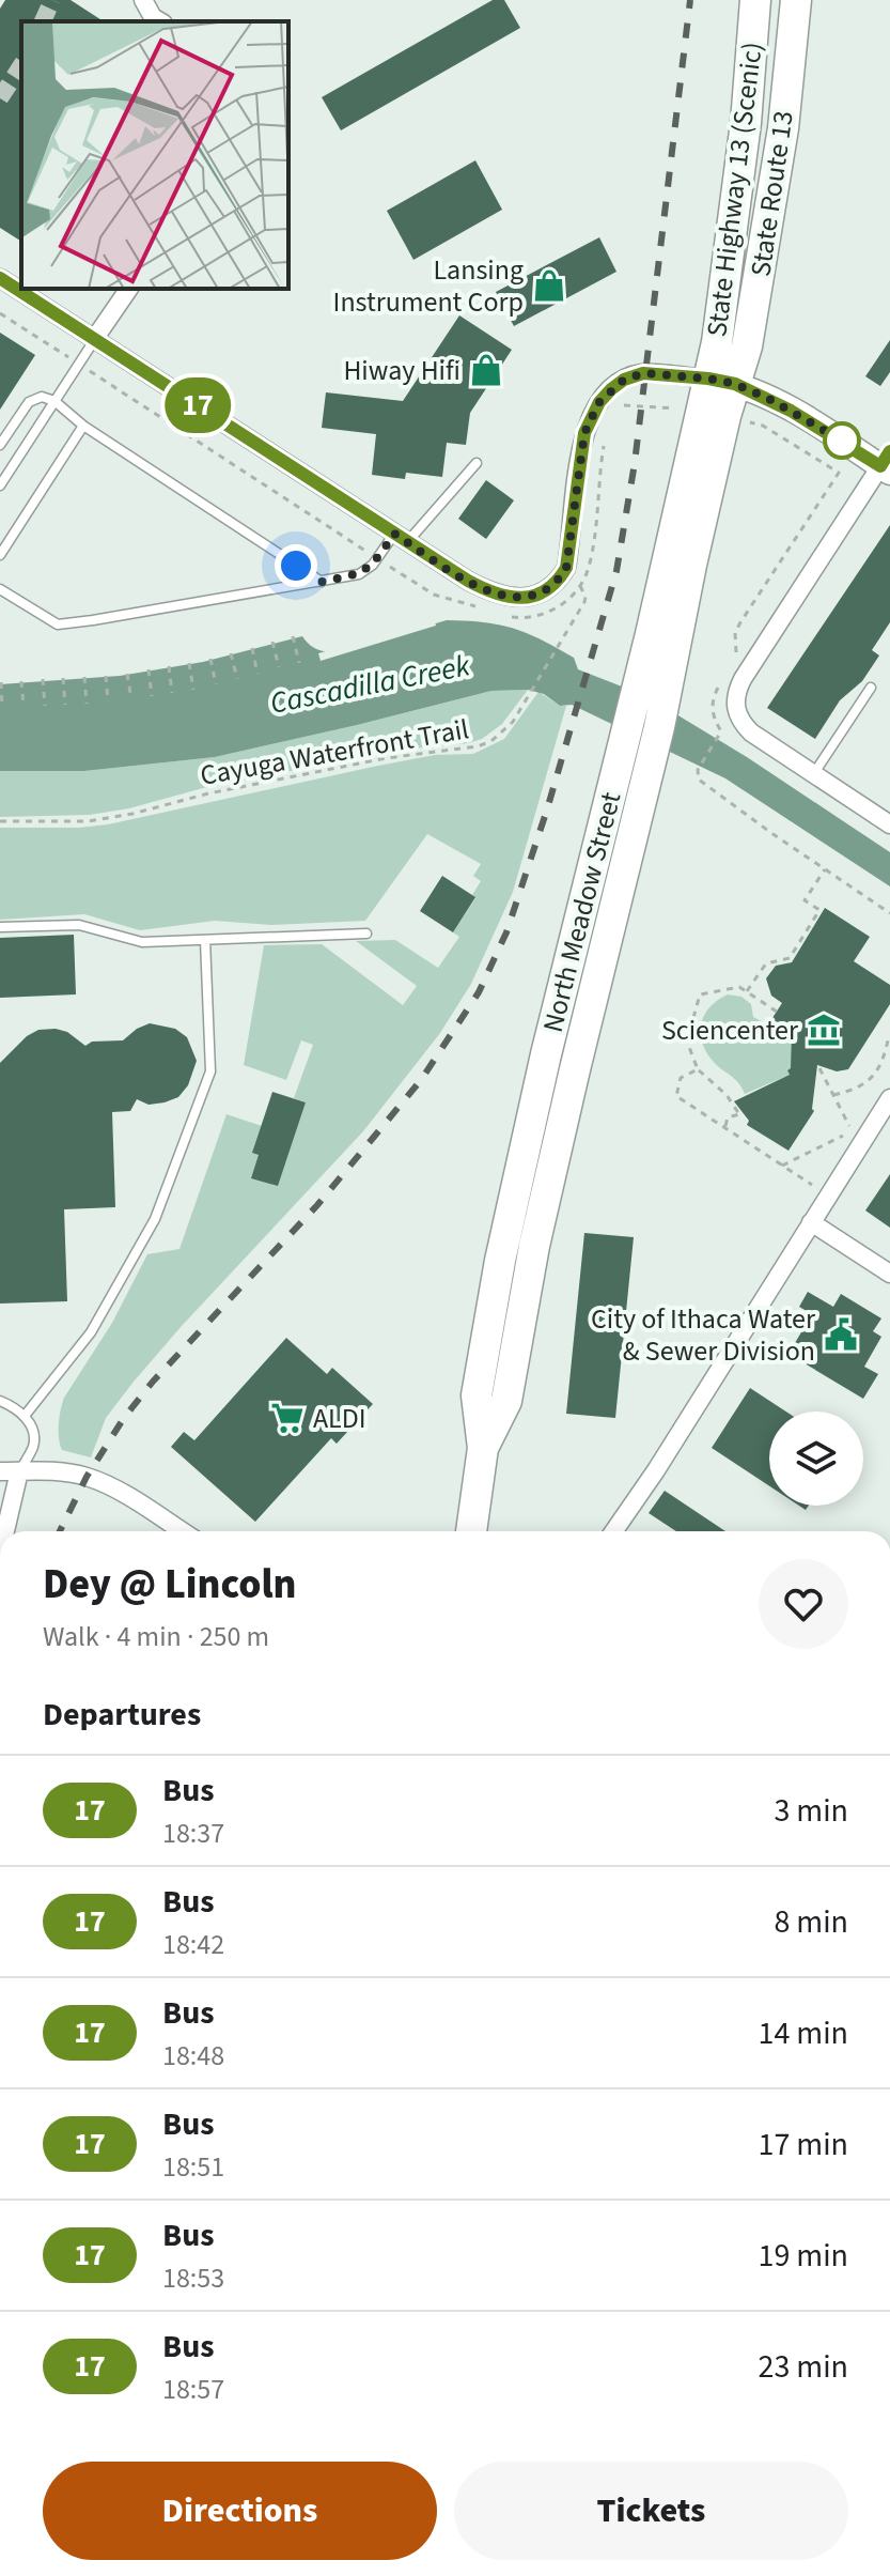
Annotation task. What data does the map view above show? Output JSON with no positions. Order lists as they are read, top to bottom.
{
  "streets": {
    "highway": ["State Highway 13 (Scenic)", "State Route 13", "North Meadow Street"],
    "path": ["Cayuga Waterfront Trail"]
  },
  "crossings": [
    ["State Highway 13 (Scenic)", "State Route 13"],
    ["State Highway 13 (Scenic)", "North Meadow Street"],
    ["State Route 13", "North Meadow Street"]
  ],
  "water": ["Cascadilla Creek"],
  "places": {
    "shop": ["Lansing Instrument Corp", "Hiway Hifi"],
    "museum": ["Sciencenter"],
    "public building": ["City of Ithaca Water & Sewer Division"],
    "supermarket": ["ALDI"]
  },
  "lines": ["bus line 17"],
  "page": {
    "on_map": "17",
    "heading": [
      ["Dey @ Lincoln", "Walk · 4 min · 250 m"],
      "Departures"
    ],
    "list": [
      {
        "mark": "17",
        "name": "Bus",
        "note": "18:37",
        "value": "3 min"
      },
      {
        "mark": "17",
        "name": "Bus",
        "note": "18:42",
        "value": "8 min"
      },
      {
        "mark": "17",
        "name": "Bus",
        "note": "18:48",
        "value": "14 min"
      },
      {
        "mark": "17",
        "name": "Bus",
        "note": "18:51",
        "value": "17 min"
      },
      {
        "mark": "17",
        "name": "Bus",
        "note": "18:53",
        "value": "19 min"
      },
      {
        "mark": "17",
        "name": "Bus",
        "note": "18:57",
        "value": "23 min"
      }
    ],
    "buttons": ["Directions", "Tickets"]
  }
}
